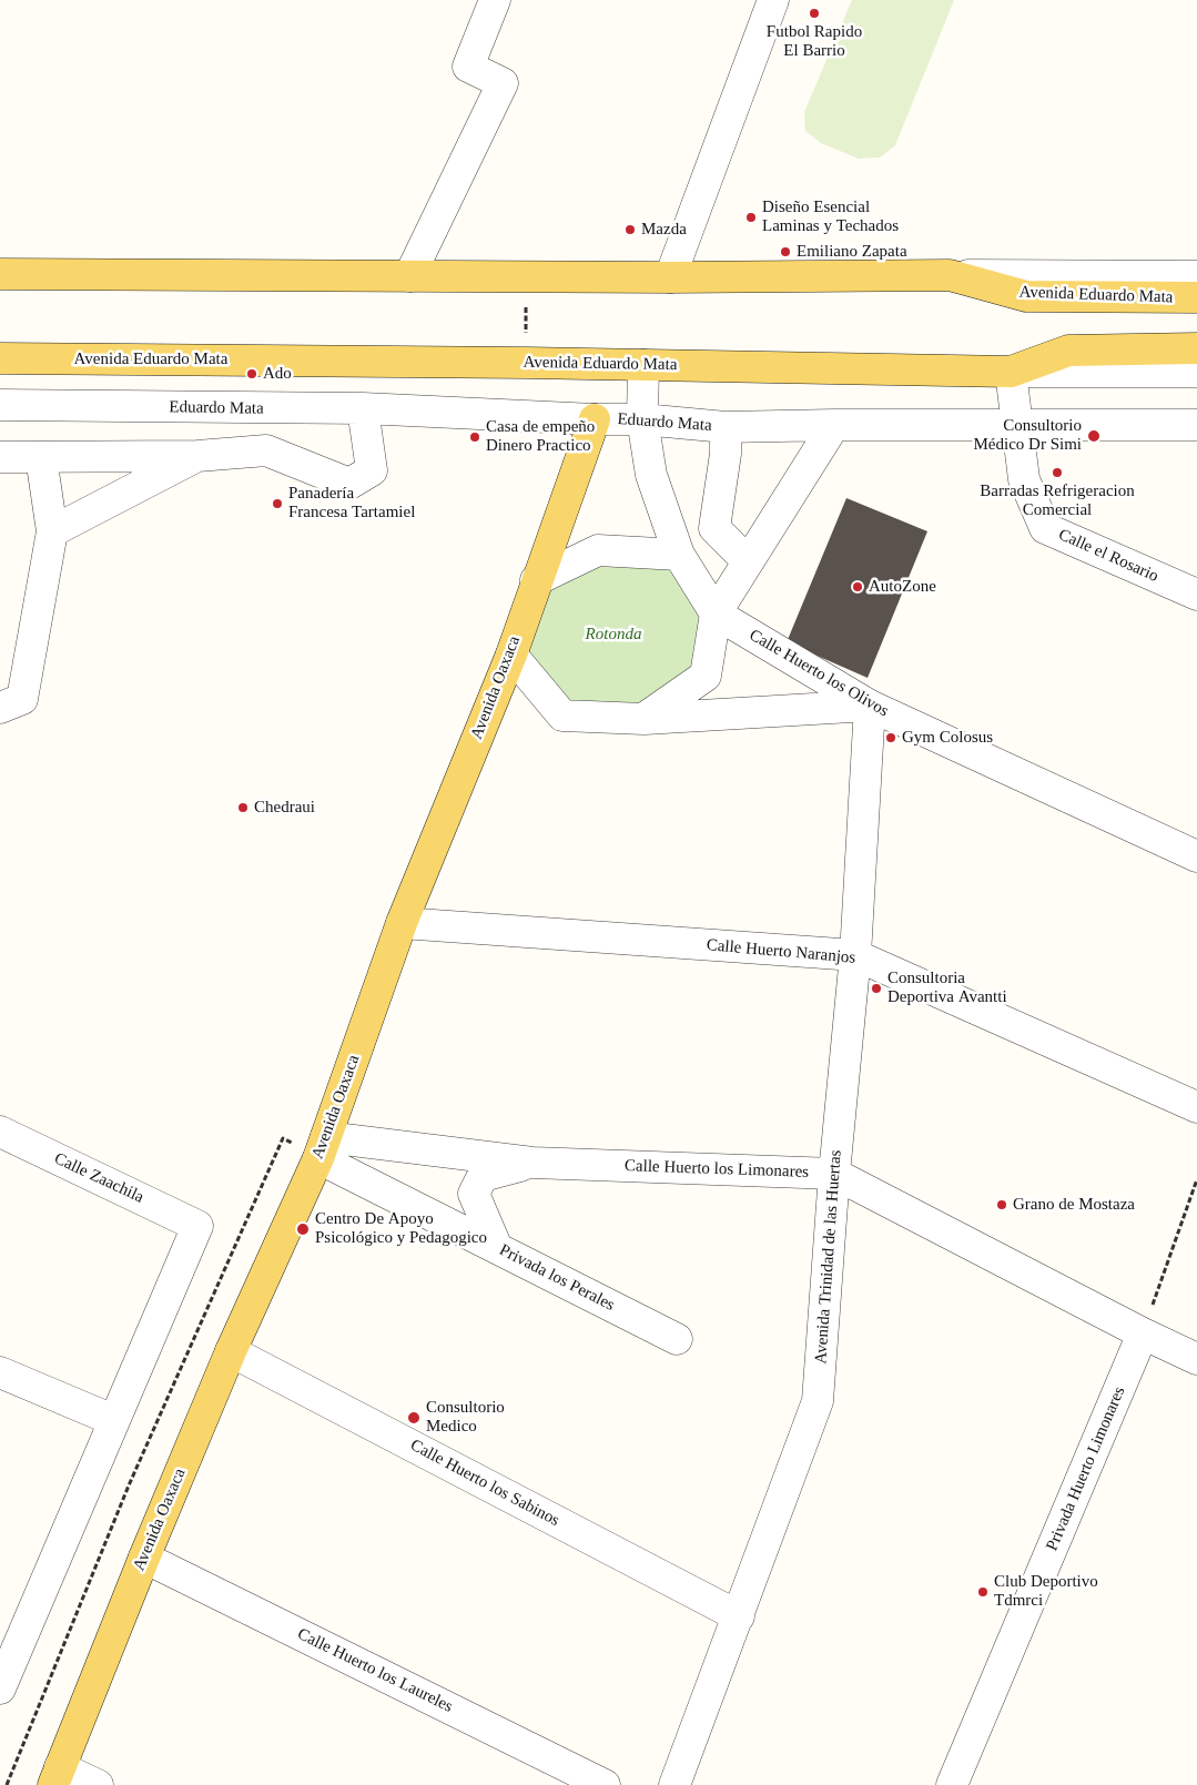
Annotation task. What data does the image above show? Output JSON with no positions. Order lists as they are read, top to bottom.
{
  "streets": {
    "main road": ["Avenida Eduardo Mata", "Avenida Oaxaca"],
    "street": [
      "Eduardo Mata",
      "Calle el Rosario",
      "Calle Huerto los Olivos",
      "Calle Huerto Naranjos",
      "Calle Huerto los Limonares",
      "Calle Zaachila",
      "Avenida Trinidad de las Huertas",
      "Privada los Perales",
      "Privada Huerto Limonares",
      "Calle Huerto los Sabinos",
      "Calle Huerto los Laureles"
    ]
  },
  "crossings": [
    ["Avenida Eduardo Mata", "Calle el Rosario"],
    ["Avenida Eduardo Mata", "Calle Huerto los Olivos"],
    ["Eduardo Mata", "Calle el Rosario"],
    ["Eduardo Mata", "Calle Huerto los Olivos"],
    ["Eduardo Mata", "Avenida Oaxaca"],
    ["Calle Huerto los Olivos", "Avenida Oaxaca"],
    ["Calle Huerto los Olivos", "Avenida Trinidad de las Huertas"],
    ["Avenida Oaxaca", "Calle Huerto Naranjos"],
    ["Avenida Oaxaca", "Calle Huerto los Limonares"],
    ["Avenida Oaxaca", "Privada los Perales"],
    ["Avenida Oaxaca", "Calle Huerto los Sabinos"],
    ["Avenida Oaxaca", "Calle Huerto los Laureles"],
    ["Calle Huerto Naranjos", "Avenida Trinidad de las Huertas"],
    ["Calle Huerto los Limonares", "Avenida Trinidad de las Huertas"],
    ["Calle Huerto los Limonares", "Privada los Perales"],
    ["Calle Huerto los Limonares", "Privada Huerto Limonares"],
    ["Avenida Trinidad de las Huertas", "Calle Huerto los Sabinos"]
  ],
  "parks": ["Rotonda"],
  "places": [
    "Futbol Rapido El Barrio",
    "Diseño Esencial Laminas y Techados",
    "Mazda",
    "Emiliano Zapata",
    "Ado",
    "Consultorio Médico Dr Simi",
    "Casa de empeño Dinero Practico",
    "Barradas Refrigeracion Comercial",
    "Panadería Francesa Tartamiel",
    "AutoZone",
    "Gym Colosus",
    "Chedraui",
    "Consultoria Deportiva Avantti",
    "Grano de Mostaza",
    "Centro De Apoyo Psicológico y Pedagogico",
    "Consultorio Medico",
    "Club Deportivo Tdmrci"
  ]
}
